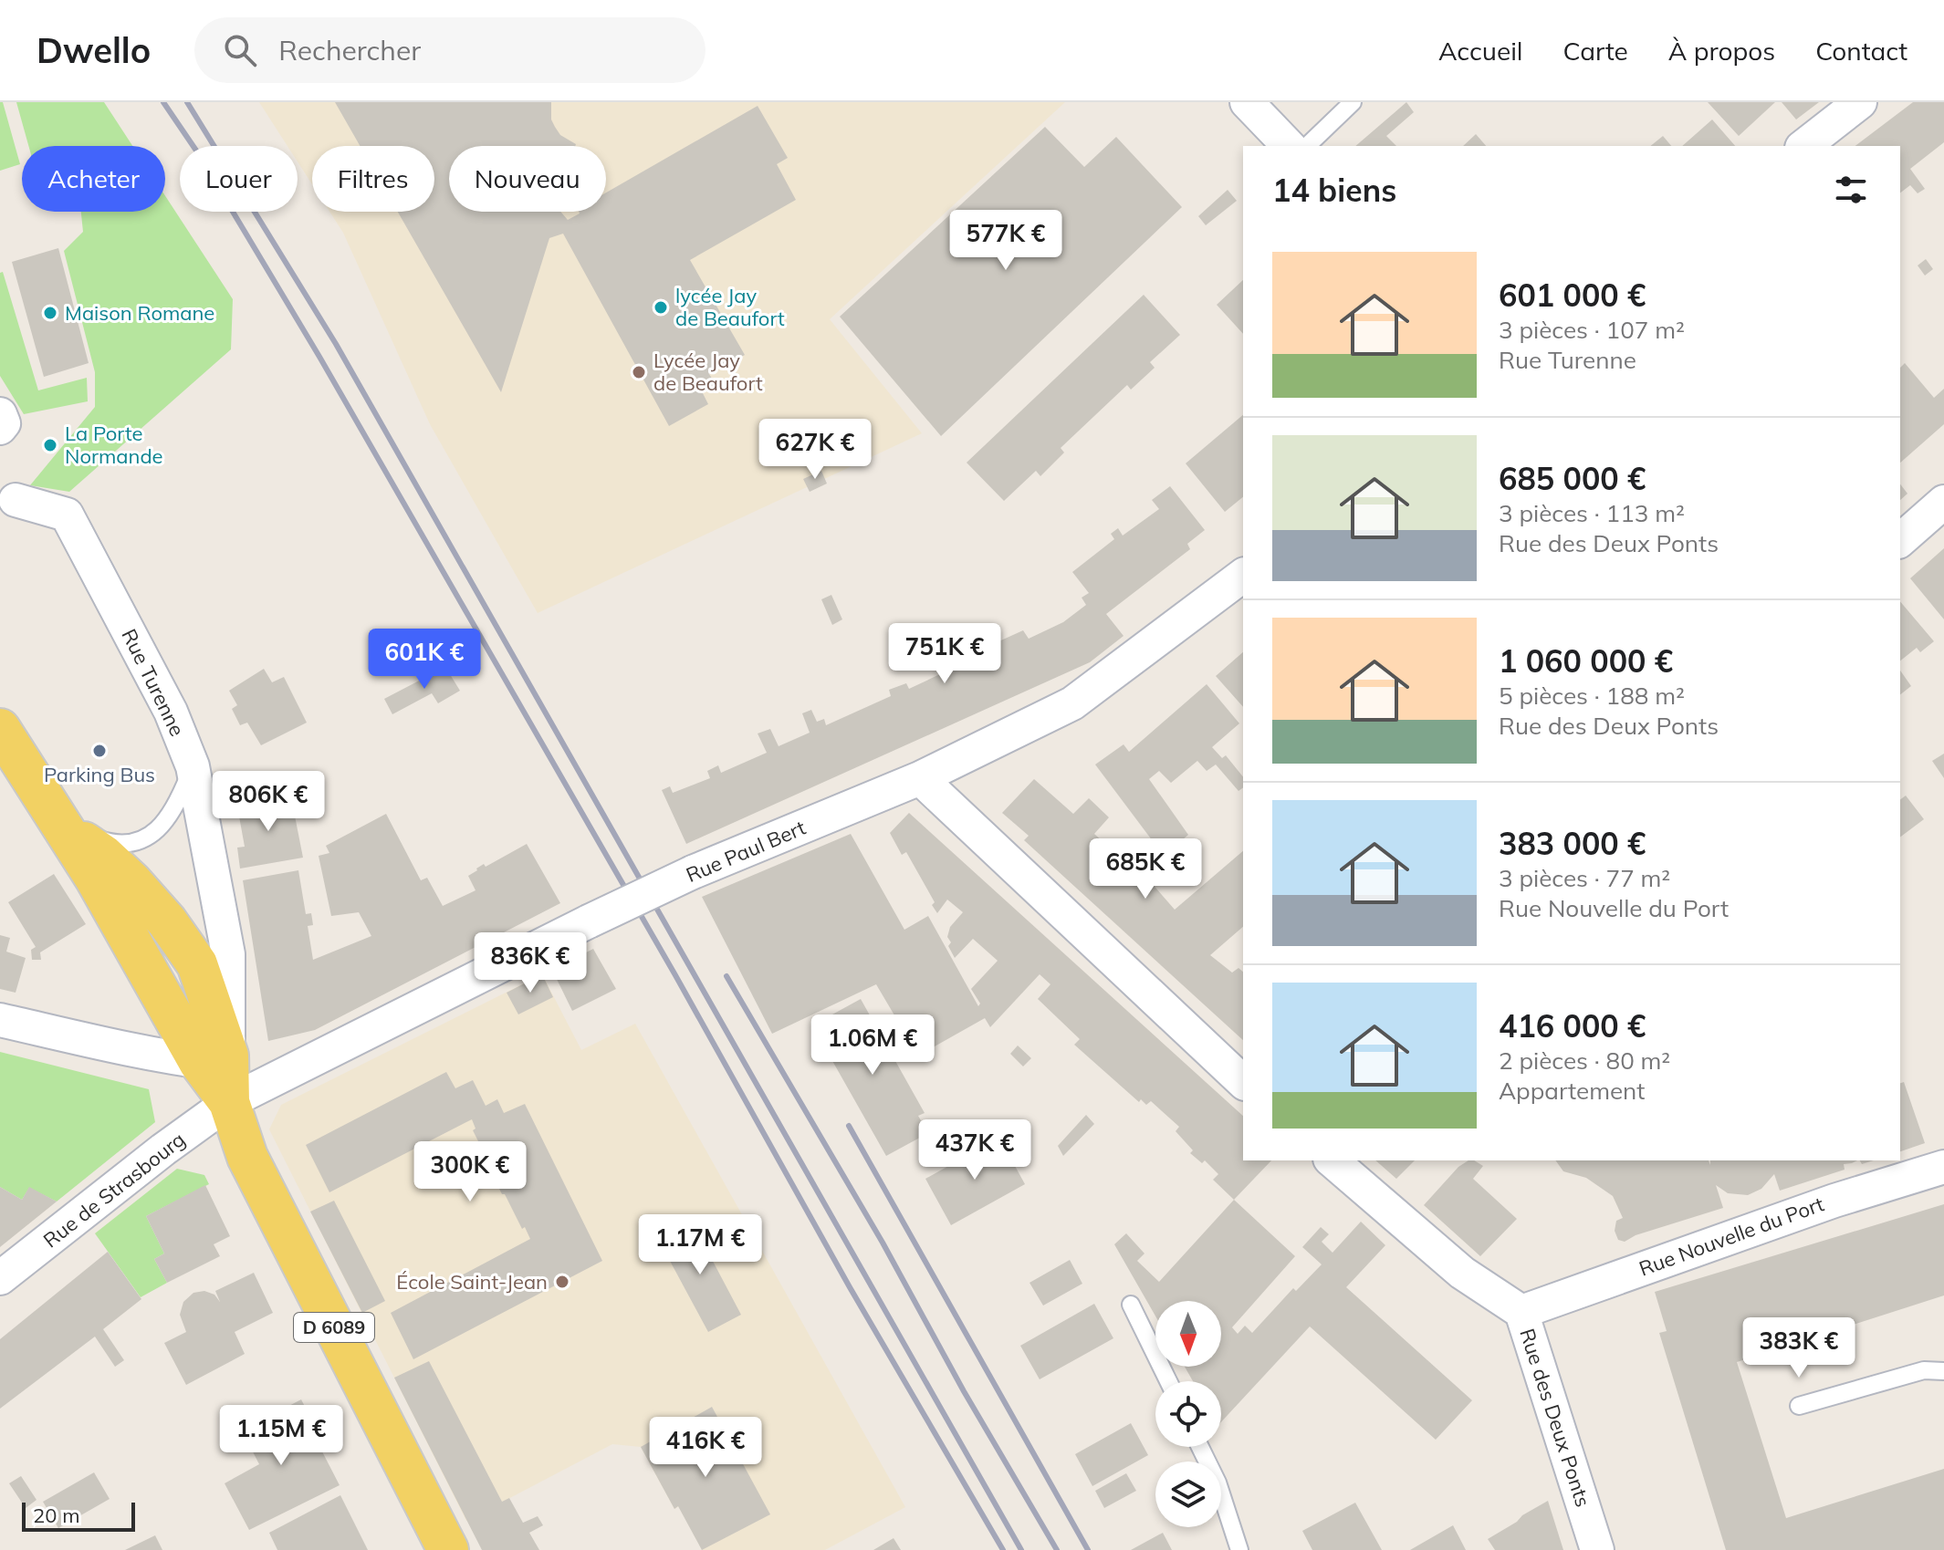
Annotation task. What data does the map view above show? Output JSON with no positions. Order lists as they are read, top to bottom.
{
  "streets": {
    "main road": ["D 6089"],
    "street": [
      "Rue Turenne",
      "Rue Paul Bert",
      "Rue de Strasbourg",
      "Rue Nouvelle du Port",
      "Rue des Deux Ponts"
    ]
  },
  "crossings": [
    ["Rue Turenne", "D 6089"],
    ["Rue Paul Bert", "Rue de Strasbourg"],
    ["Rue Paul Bert", "D 6089"],
    ["Rue de Strasbourg", "D 6089"],
    ["Rue Nouvelle du Port", "Rue des Deux Ponts"]
  ],
  "places": [
    "lycée Jay de Beaufort",
    "Maison Romane",
    "Lycée Jay de Beaufort",
    "La Porte Normande",
    "Parking Bus",
    "École Saint-Jean"
  ],
  "scale_bar": "20 m",
  "north": "bottom",
  "page": {
    "header": "Dwello",
    "search": "Rechercher",
    "nav": [
      "Accueil",
      "Carte",
      "À propos",
      "Contact"
    ],
    "chip": [
      "Acheter",
      "Louer",
      "Filtres",
      "Nouveau"
    ],
    "heading": "14 biens",
    "price": [
      "577K €",
      "627K €",
      "751K €",
      "601K €",
      "806K €",
      "685K €",
      "836K €",
      "1.06M €",
      "437K €",
      "300K €",
      "1.17M €",
      "383K €",
      "1.15M €",
      "416K €"
    ],
    "list": [
      {
        "name": "601 000 €",
        "note": "3 pièces · 107 m² · Rue Turenne"
      },
      {
        "name": "685 000 €",
        "note": "3 pièces · 113 m² · Rue des Deux Ponts"
      },
      {
        "name": "1 060 000 €",
        "note": "5 pièces · 188 m² · Rue des Deux Ponts"
      },
      {
        "name": "383 000 €",
        "note": "3 pièces · 77 m² · Rue Nouvelle du Port"
      },
      {
        "name": "416 000 €",
        "note": "2 pièces · 80 m² · Appartement"
      }
    ],
    "scale": "20 m"
  }
}
